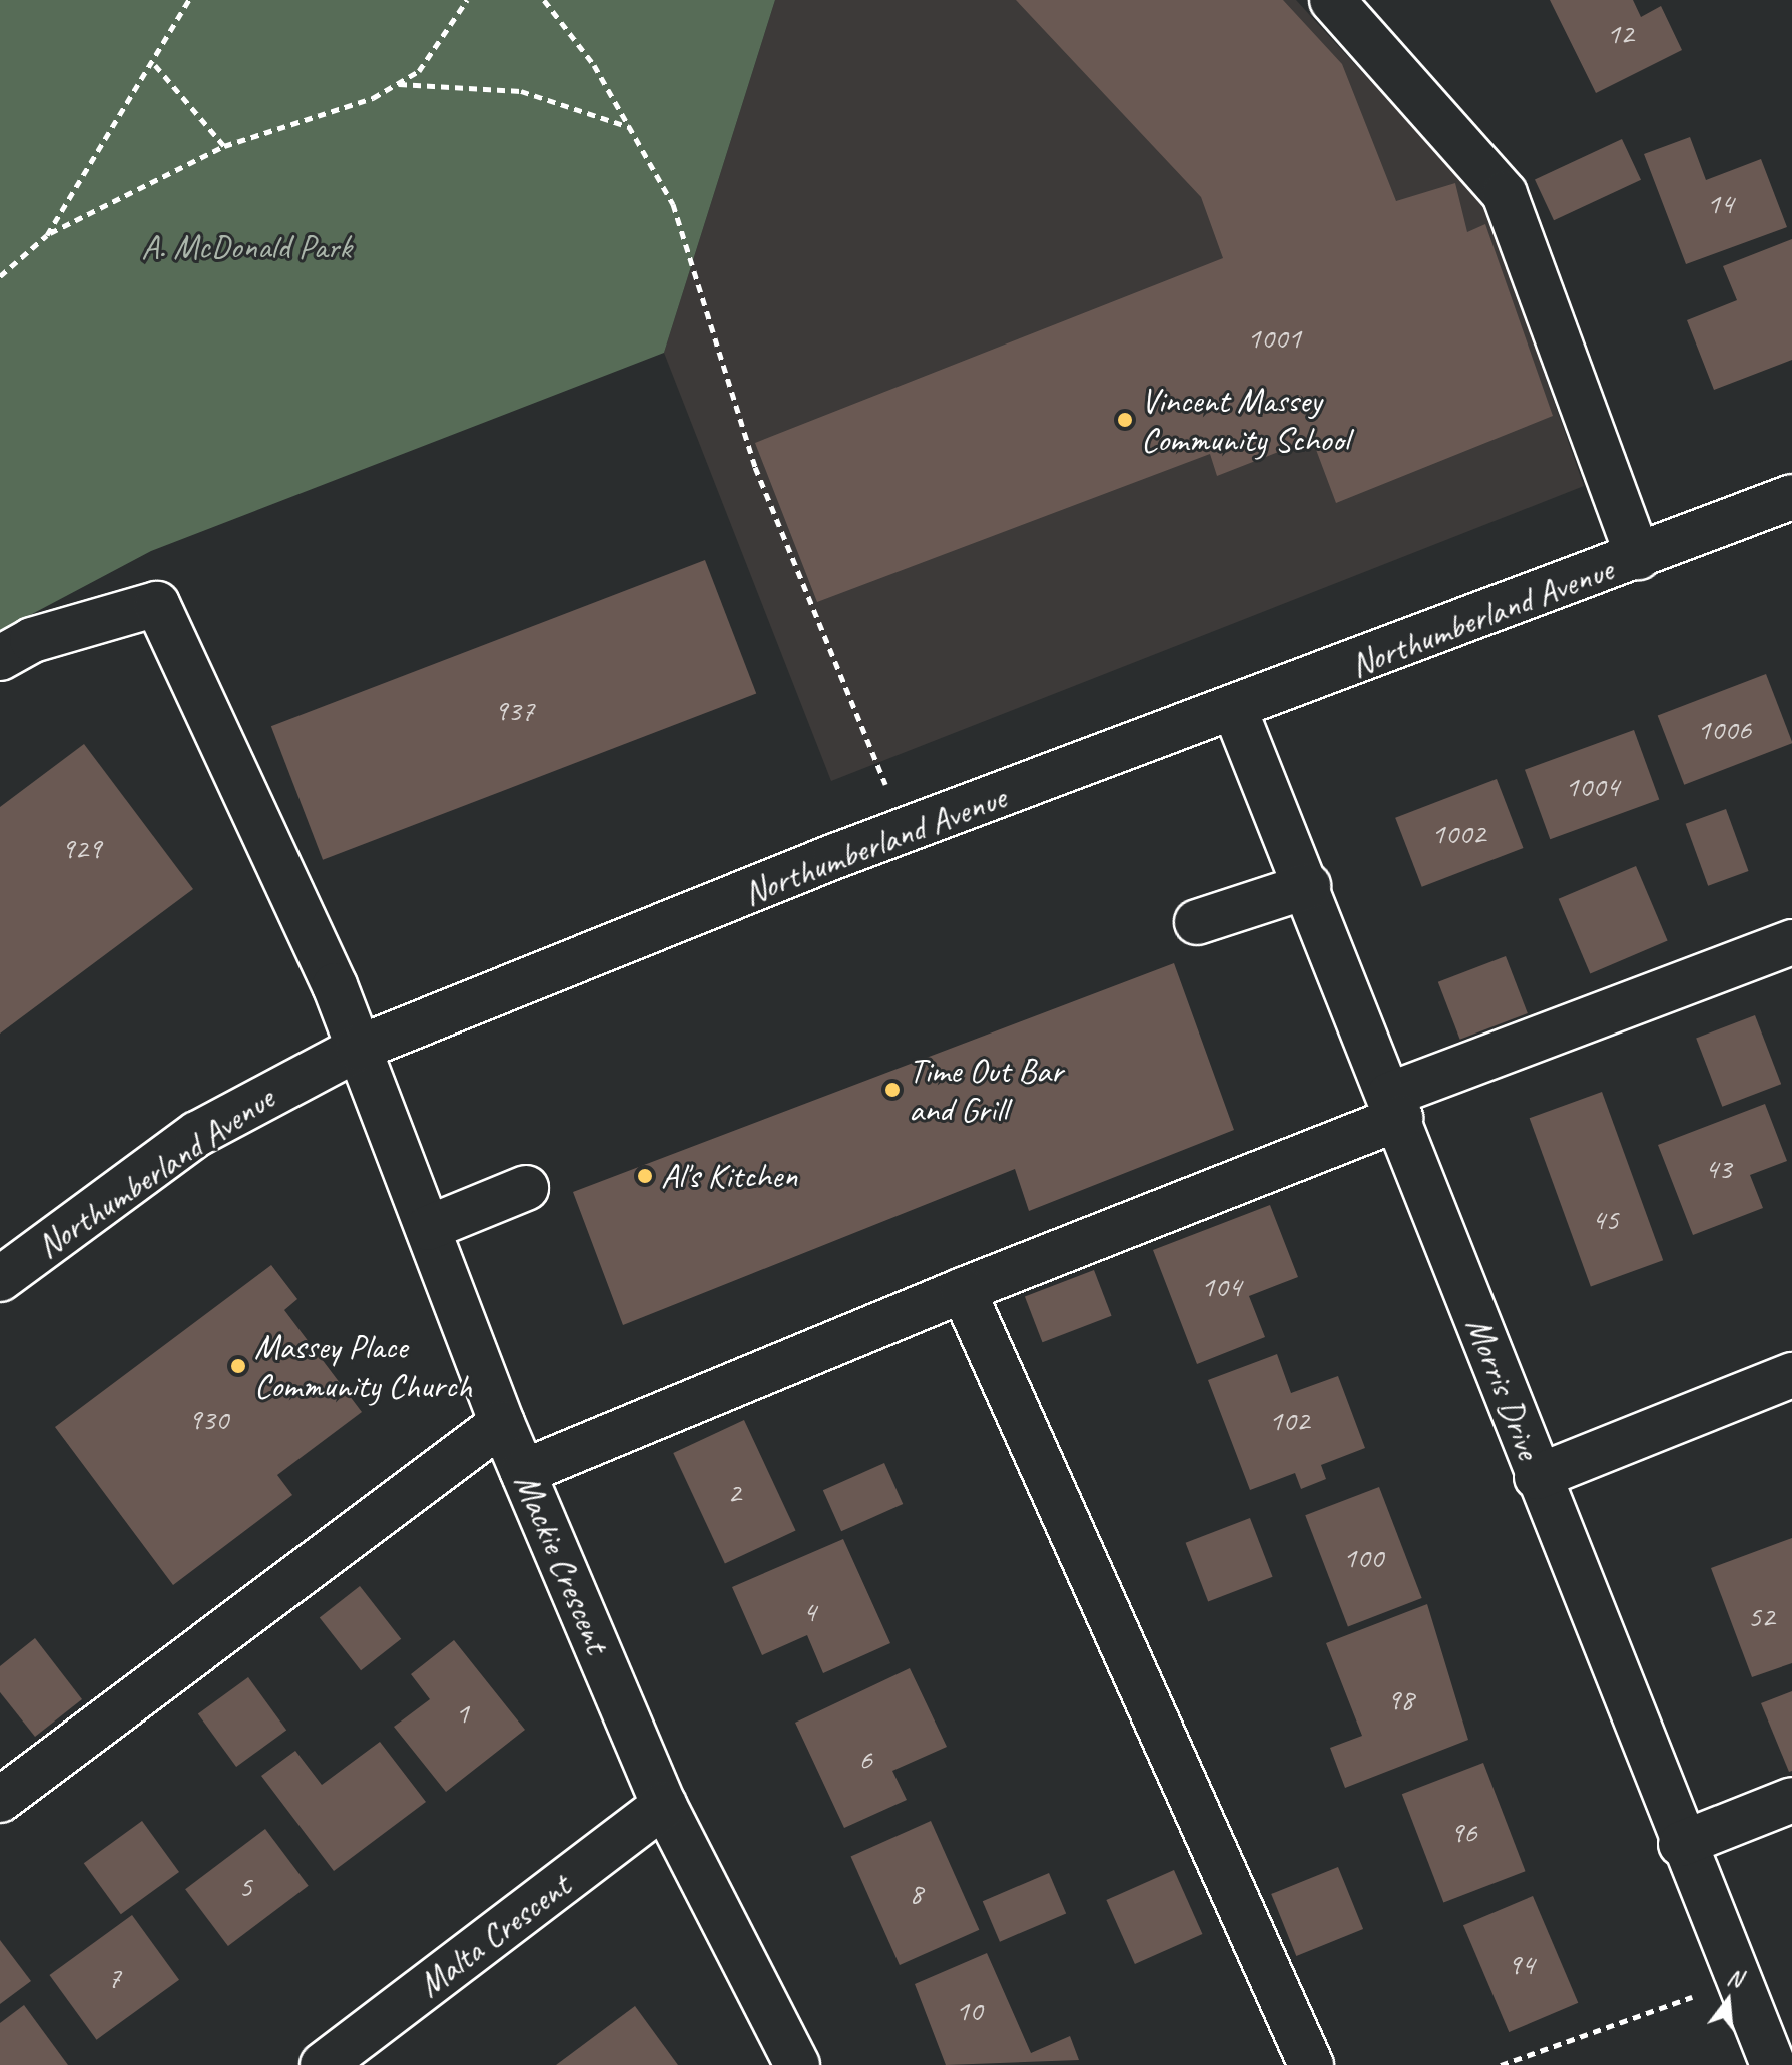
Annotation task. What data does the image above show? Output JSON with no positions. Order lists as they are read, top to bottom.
{
  "streets": {
    "street": [
      "Northumberland Avenue",
      "Morris Drive",
      "Mackie Crescent",
      "Malta Crescent"
    ]
  },
  "crossings": [
    ["Northumberland Avenue", "Morris Drive"],
    ["Northumberland Avenue", "Mackie Crescent"],
    ["Mackie Crescent", "Malta Crescent"]
  ],
  "parks": ["A. McDonald Park"],
  "places": [
    "Vincent Massey Community School",
    "Time Out Bar and Grill",
    "Al's Kitchen",
    "Massey Place Community Church"
  ],
  "house_numbers": [
    "12",
    "14",
    "1001",
    "937",
    "1006",
    "1004",
    "1002",
    "929",
    "43",
    "45",
    "104",
    "930",
    "102",
    "2",
    "100",
    "4",
    "52",
    "98",
    "1",
    "6",
    "96",
    "5",
    "8",
    "94",
    "7",
    "10"
  ],
  "north": "top"
}
